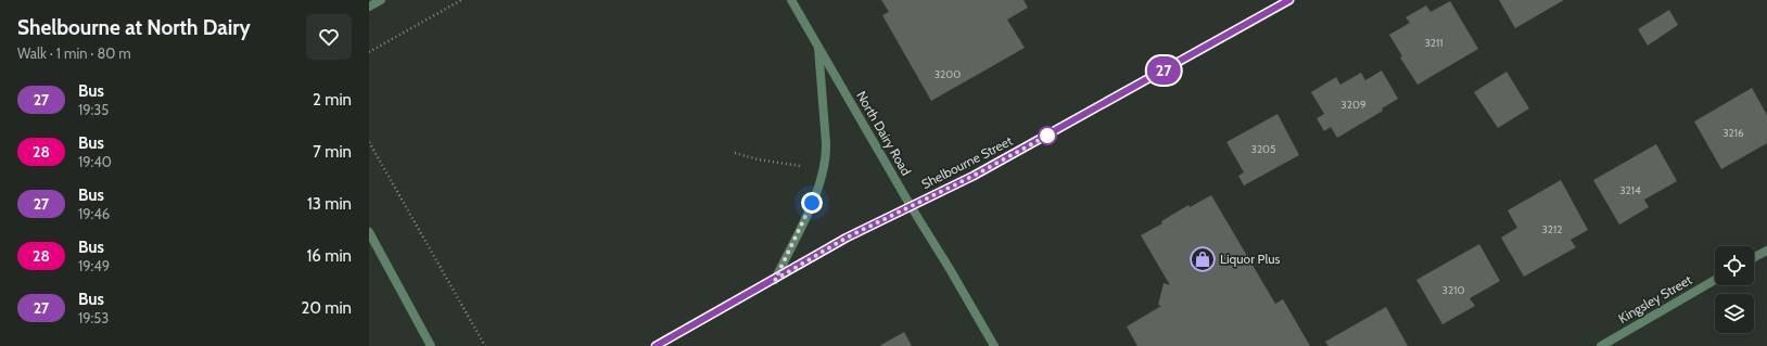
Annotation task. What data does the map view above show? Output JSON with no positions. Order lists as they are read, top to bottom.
{
  "streets": {
    "main road": ["Shelbourne Street"],
    "street": ["North Dairy Road", "Kingsley Street"]
  },
  "crossings": [
    ["North Dairy Road", "Shelbourne Street"]
  ],
  "places": {
    "shop": ["Liquor Plus"]
  },
  "lines": ["bus line 27"],
  "house_numbers": [
    "3211",
    "3200",
    "3209",
    "3216",
    "3205",
    "3214",
    "3212",
    "3210"
  ],
  "page": {
    "heading": ["Shelbourne at North Dairy", "Walk · 1 min · 80 m"],
    "on_map": "27",
    "list": [
      {
        "mark": "27",
        "name": "Bus",
        "note": "19:35",
        "value": "2 min"
      },
      {
        "mark": "28",
        "name": "Bus",
        "note": "19:40",
        "value": "7 min"
      },
      {
        "mark": "27",
        "name": "Bus",
        "note": "19:46",
        "value": "13 min"
      },
      {
        "mark": "28",
        "name": "Bus",
        "note": "19:49",
        "value": "16 min"
      },
      {
        "mark": "27",
        "name": "Bus",
        "note": "19:53",
        "value": "20 min"
      }
    ]
  }
}
